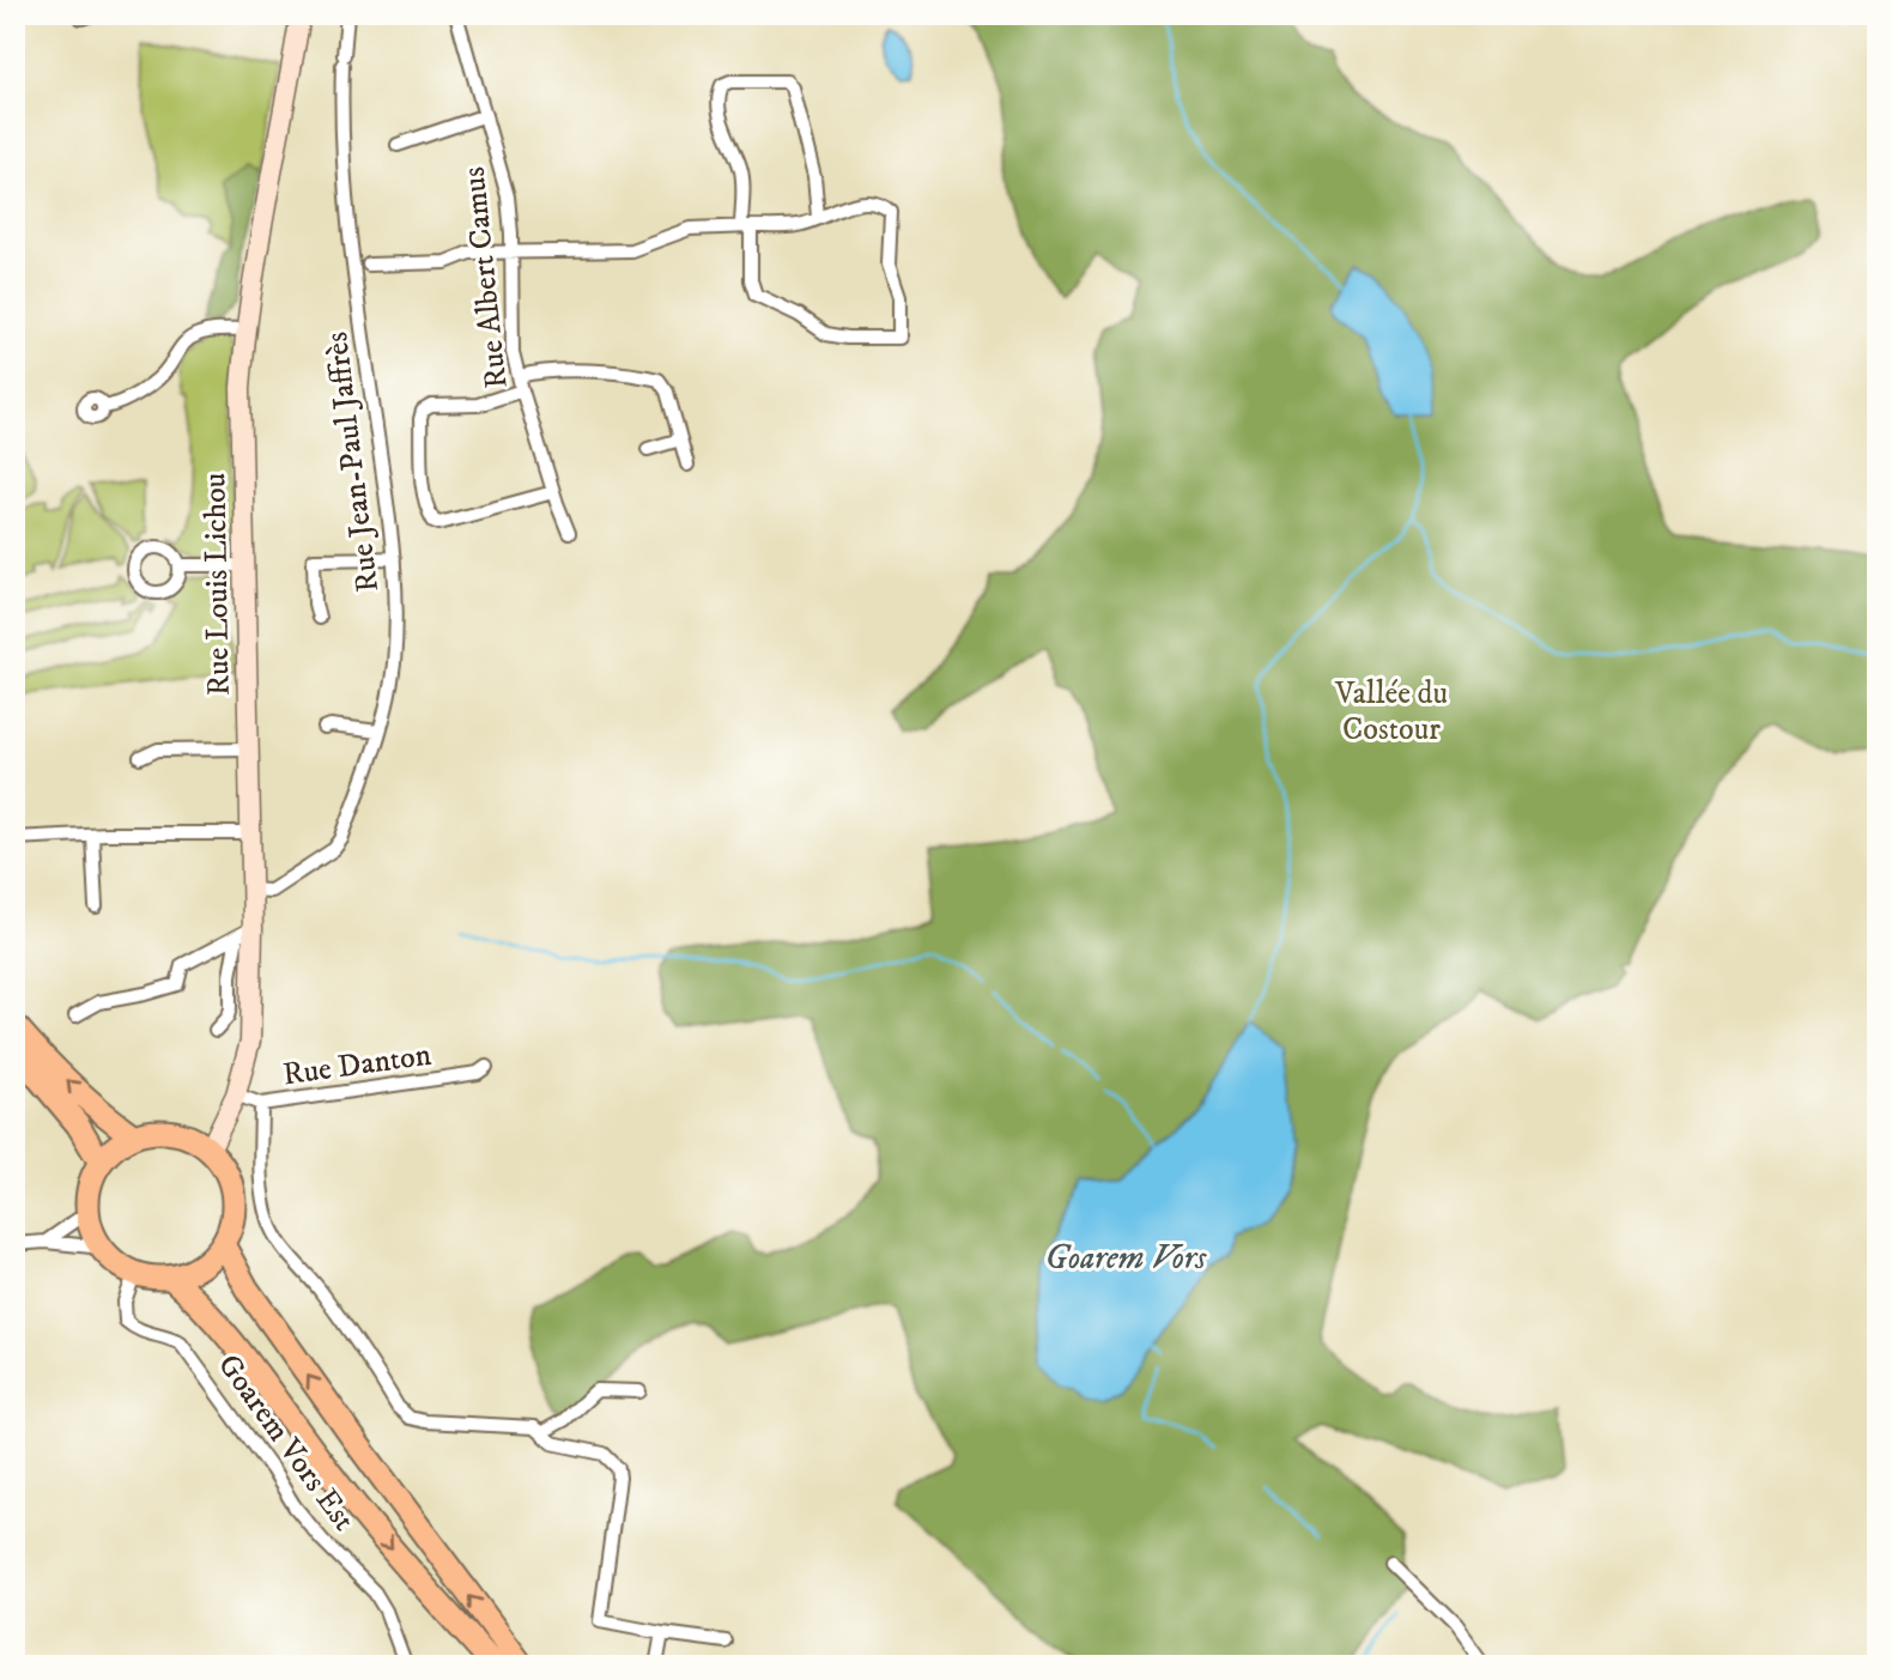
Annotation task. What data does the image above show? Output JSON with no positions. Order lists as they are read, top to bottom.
{
  "streets": {
    "main road": ["Rue Louis Lichou"],
    "street": [
      "Rue Albert Camus",
      "Rue Jean-Paul Jaffrès",
      "Rue Danton",
      "Goarem Vors Est"
    ]
  },
  "crossings": [
    ["Rue Jean-Paul Jaffrès", "Rue Louis Lichou"],
    ["Rue Louis Lichou", "Rue Danton"],
    ["Rue Louis Lichou", "Goarem Vors Est"]
  ],
  "water": ["Goarem Vors"],
  "parks": ["Vallée du Costour"]
}
